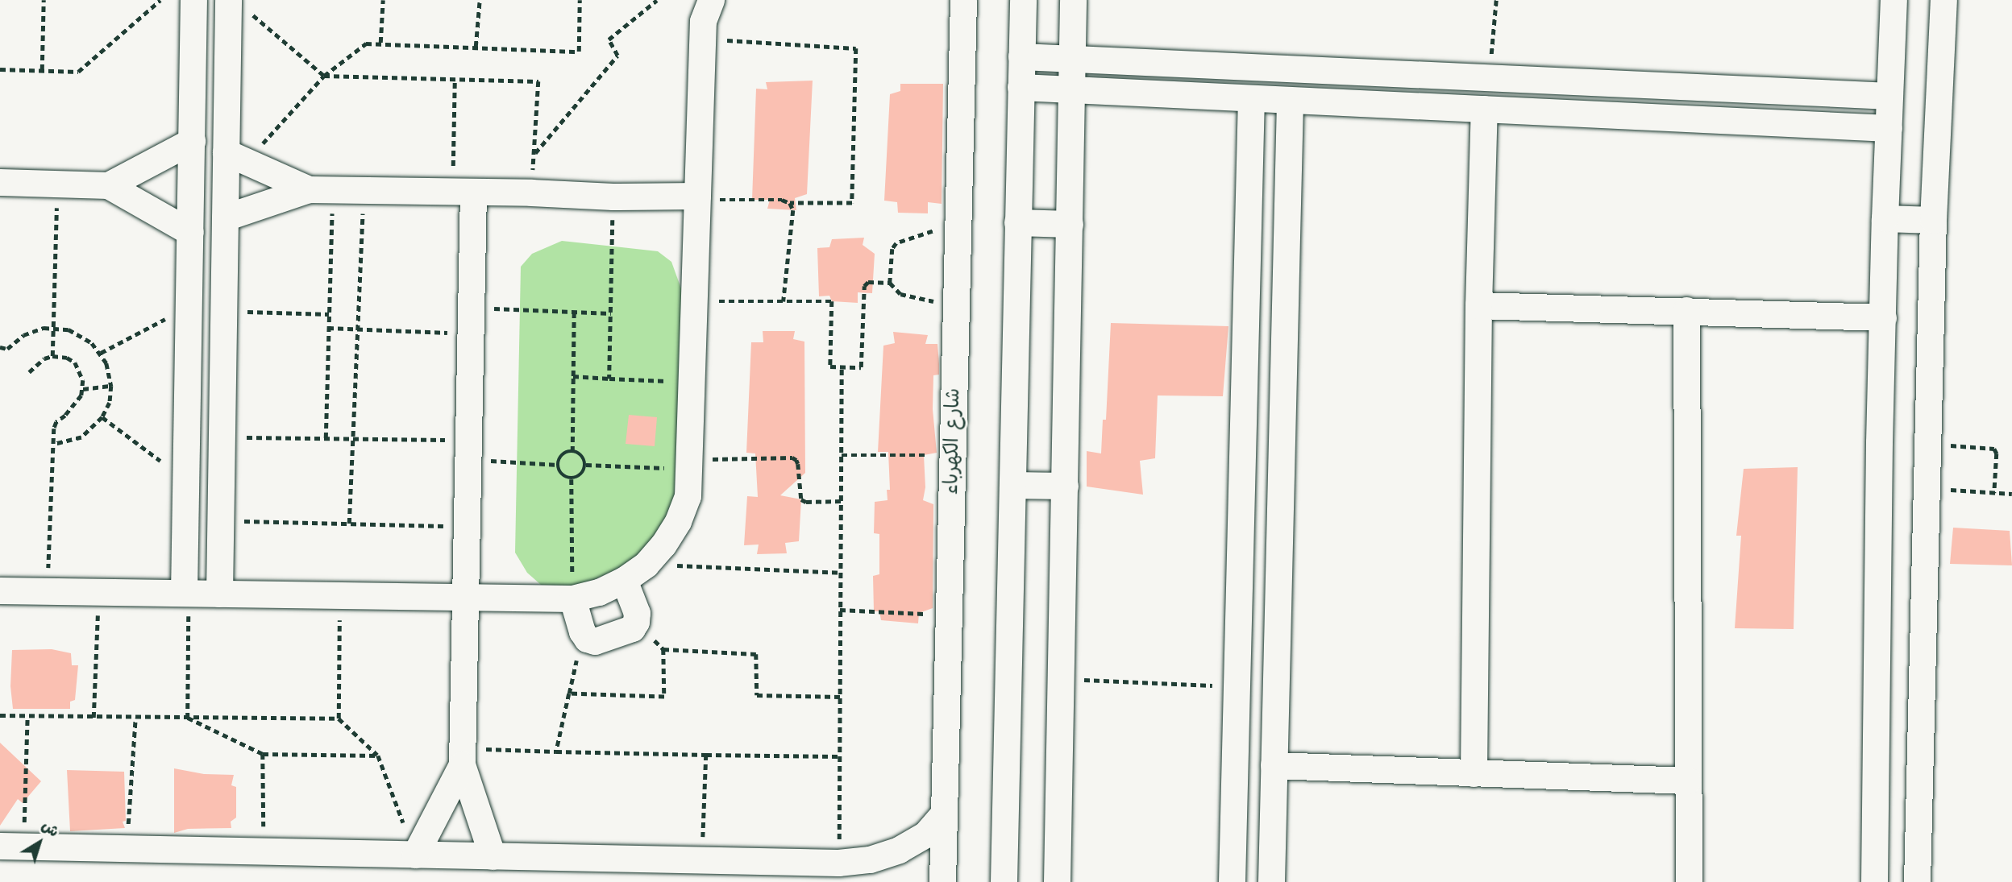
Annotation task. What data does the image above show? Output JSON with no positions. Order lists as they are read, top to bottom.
{
  "streets": {
    "street": ["شارع الكهرباء"]
  },
  "north": "top right"
}
